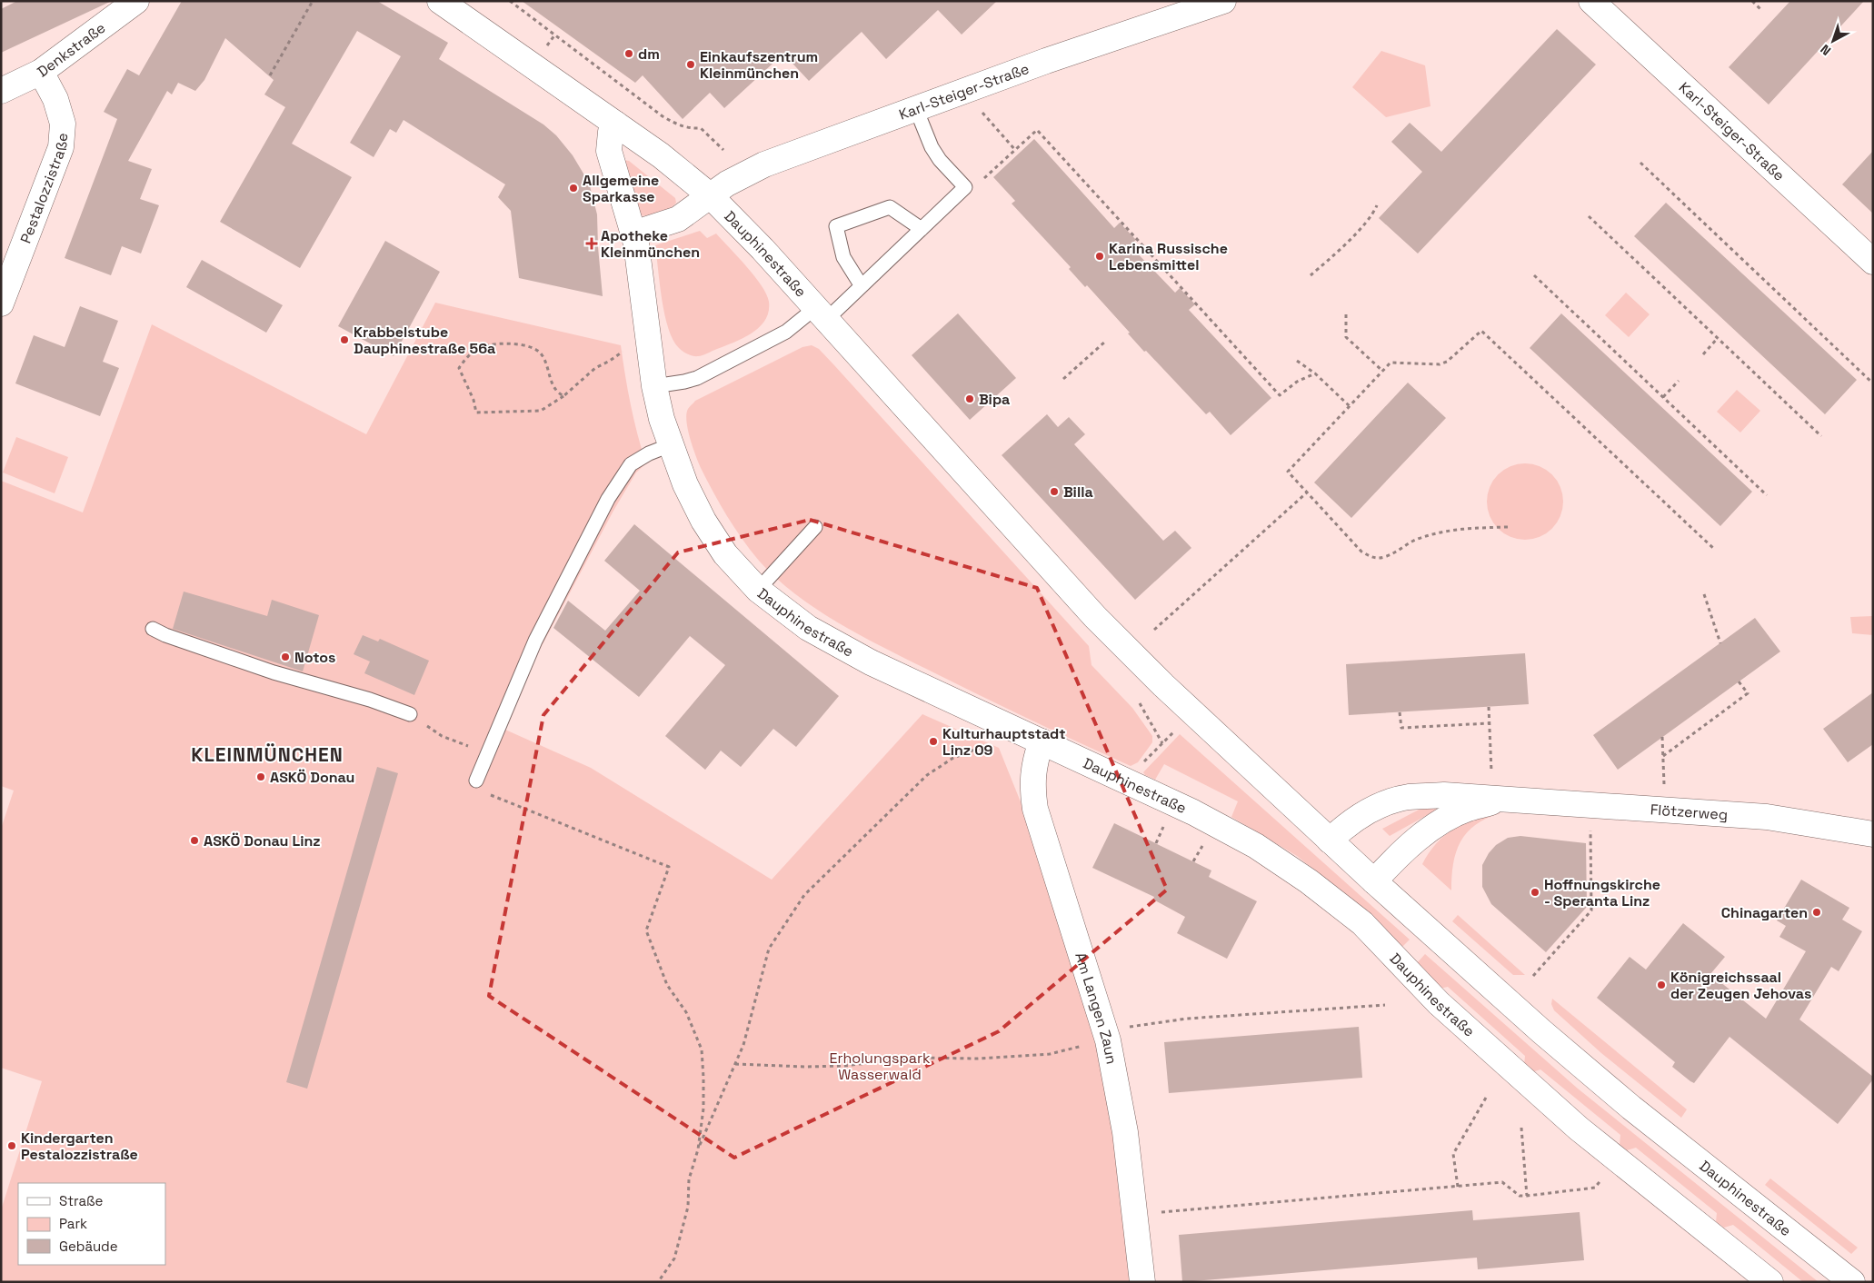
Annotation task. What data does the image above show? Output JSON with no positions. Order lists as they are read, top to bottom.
{
  "streets": {
    "street": [
      "Denkstraße",
      "Karl-Steiger-Straße",
      "Pestalozzistraße",
      "Dauphinestraße",
      "Flötzerweg",
      "Am Langen Zaun"
    ]
  },
  "crossings": [
    ["Denkstraße", "Pestalozzistraße"],
    ["Karl-Steiger-Straße", "Dauphinestraße"],
    ["Dauphinestraße", "Flötzerweg"],
    ["Dauphinestraße", "Am Langen Zaun"]
  ],
  "districts": ["KLEINMÜNCHEN"],
  "parks": ["Erholungspark Wasserwald"],
  "places": {
    "other": [
      "dm",
      "Einkaufszentrum Kleinmünchen",
      "Allgemeine Sparkasse",
      "Karina Russische Lebensmittel",
      "Krabbelstube Dauphinestraße 56a",
      "Bipa",
      "Billa",
      "Notos",
      "Kulturhauptstadt Linz 09",
      "ASKÖ Donau",
      "ASKÖ Donau Linz",
      "Hoffnungskirche - Speranta Linz",
      "Chinagarten",
      "Königreichssaal der Zeugen Jehovas",
      "Kindergarten Pestalozzistraße"
    ],
    "health": ["Apotheke Kleinmünchen"]
  },
  "legend": ["Straße", "Park", "Gebäude"],
  "north": "bottom left"
}
